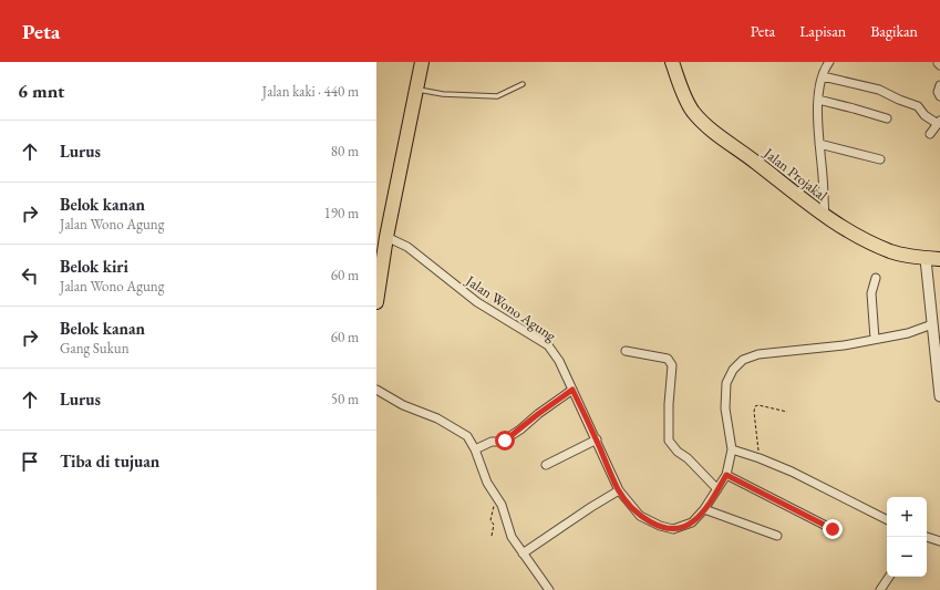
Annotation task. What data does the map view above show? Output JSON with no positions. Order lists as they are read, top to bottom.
{
  "streets": {
    "main road": ["Jalan Projakal"],
    "street": ["Jalan Wono Agung"]
  },
  "page": {
    "header": "Peta",
    "nav": ["Peta", "Lapisan", "Bagikan"],
    "heading": ["6 mnt", "Jalan kaki · 440 m"],
    "list": [
      ["Lurus", "80 m"],
      ["Belok kanan", "Jalan Wono Agung", "190 m"],
      ["Belok kiri", "Jalan Wono Agung", "60 m"],
      ["Belok kanan", "Gang Sukun", "60 m"],
      ["Lurus", "50 m"],
      "Tiba di tujuan"
    ],
    "map_buttons": ["+", "−"]
  }
}
